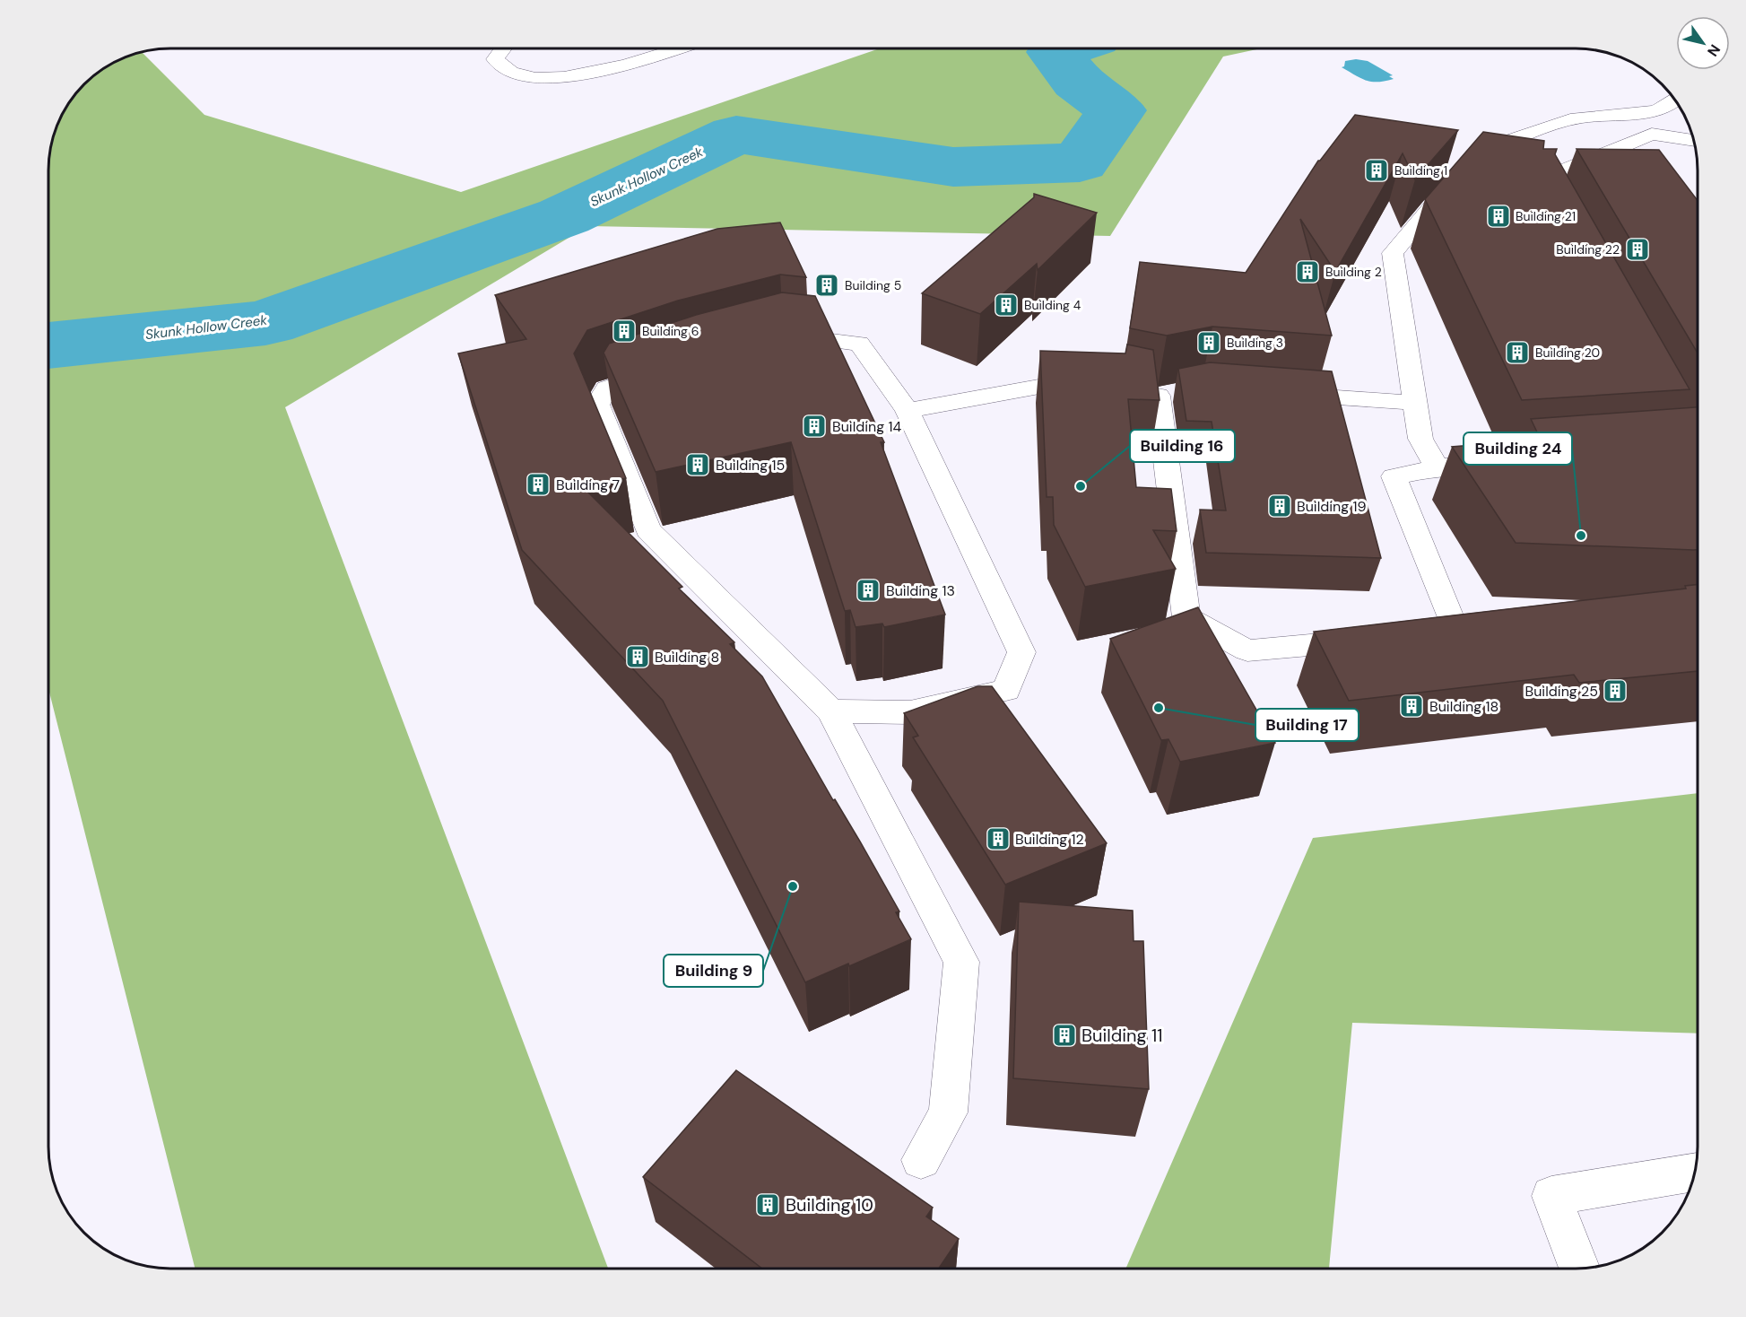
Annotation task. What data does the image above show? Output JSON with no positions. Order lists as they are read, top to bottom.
{
  "water": ["Skunk Hollow Creek"],
  "places": {
    "building": [
      "Building 1",
      "Building 21",
      "Building 22",
      "Building 2",
      "Building 5",
      "Building 4",
      "Building 6",
      "Building 3",
      "Building 20",
      "Building 14",
      "Building 15",
      "Building 7",
      "Building 19",
      "Building 13",
      "Building 8",
      "Building 25",
      "Building 18",
      "Building 12",
      "Building 11",
      "Building 10"
    ],
    "other": [
      "Building 16",
      "Building 24",
      "Building 17",
      "Building 9"
    ]
  },
  "north": "bottom right"
}
